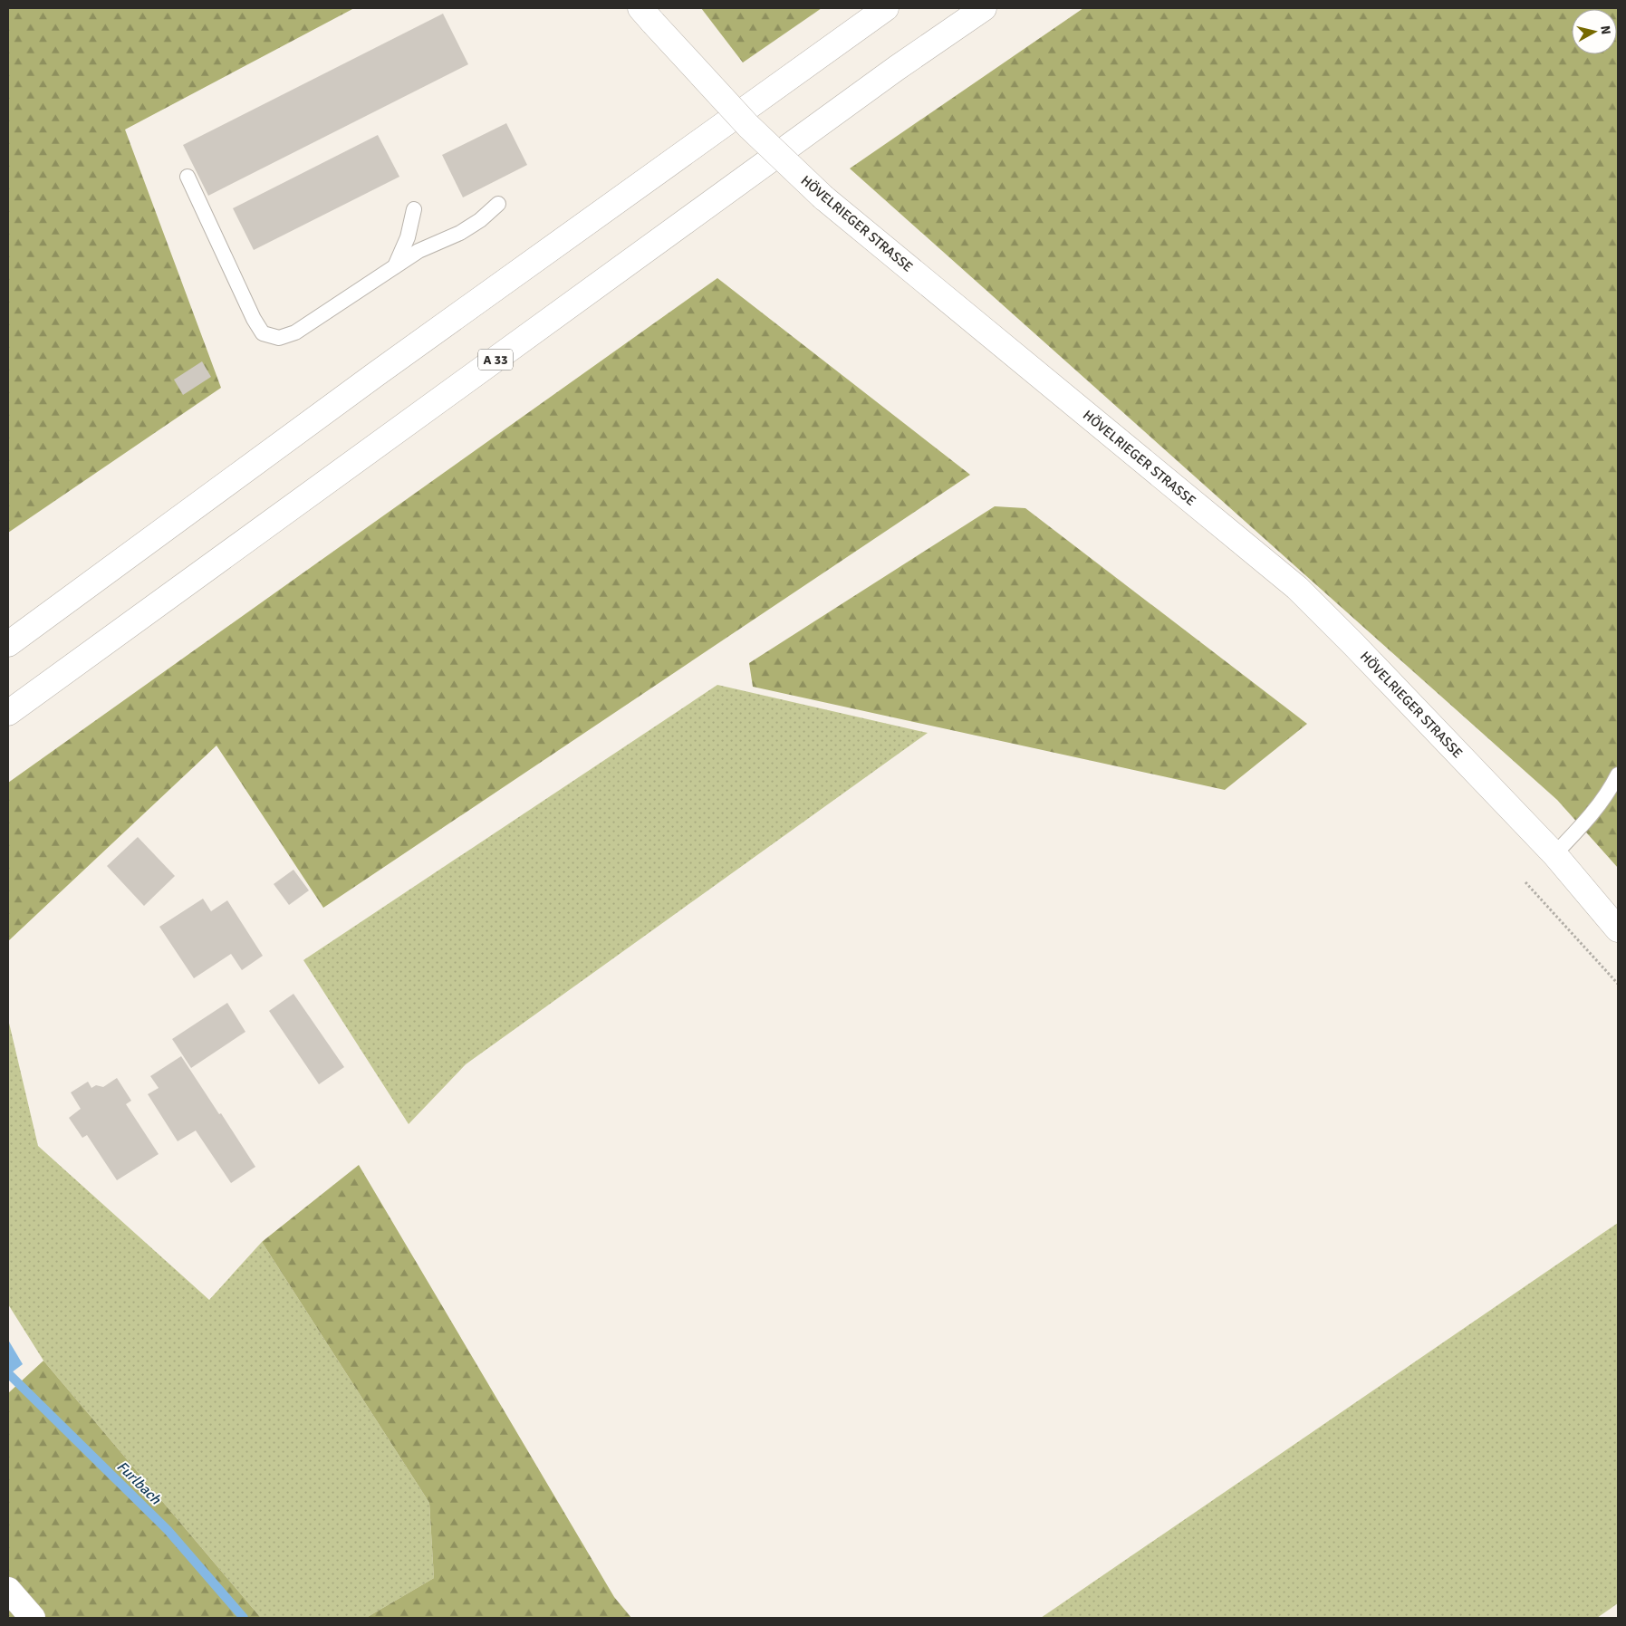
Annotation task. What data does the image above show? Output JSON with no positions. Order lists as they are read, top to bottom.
{
  "streets": {
    "main road": ["HÖVELRIEGER STRASSE", "A 33"]
  },
  "water": ["Furlbach"],
  "north": "right"
}
